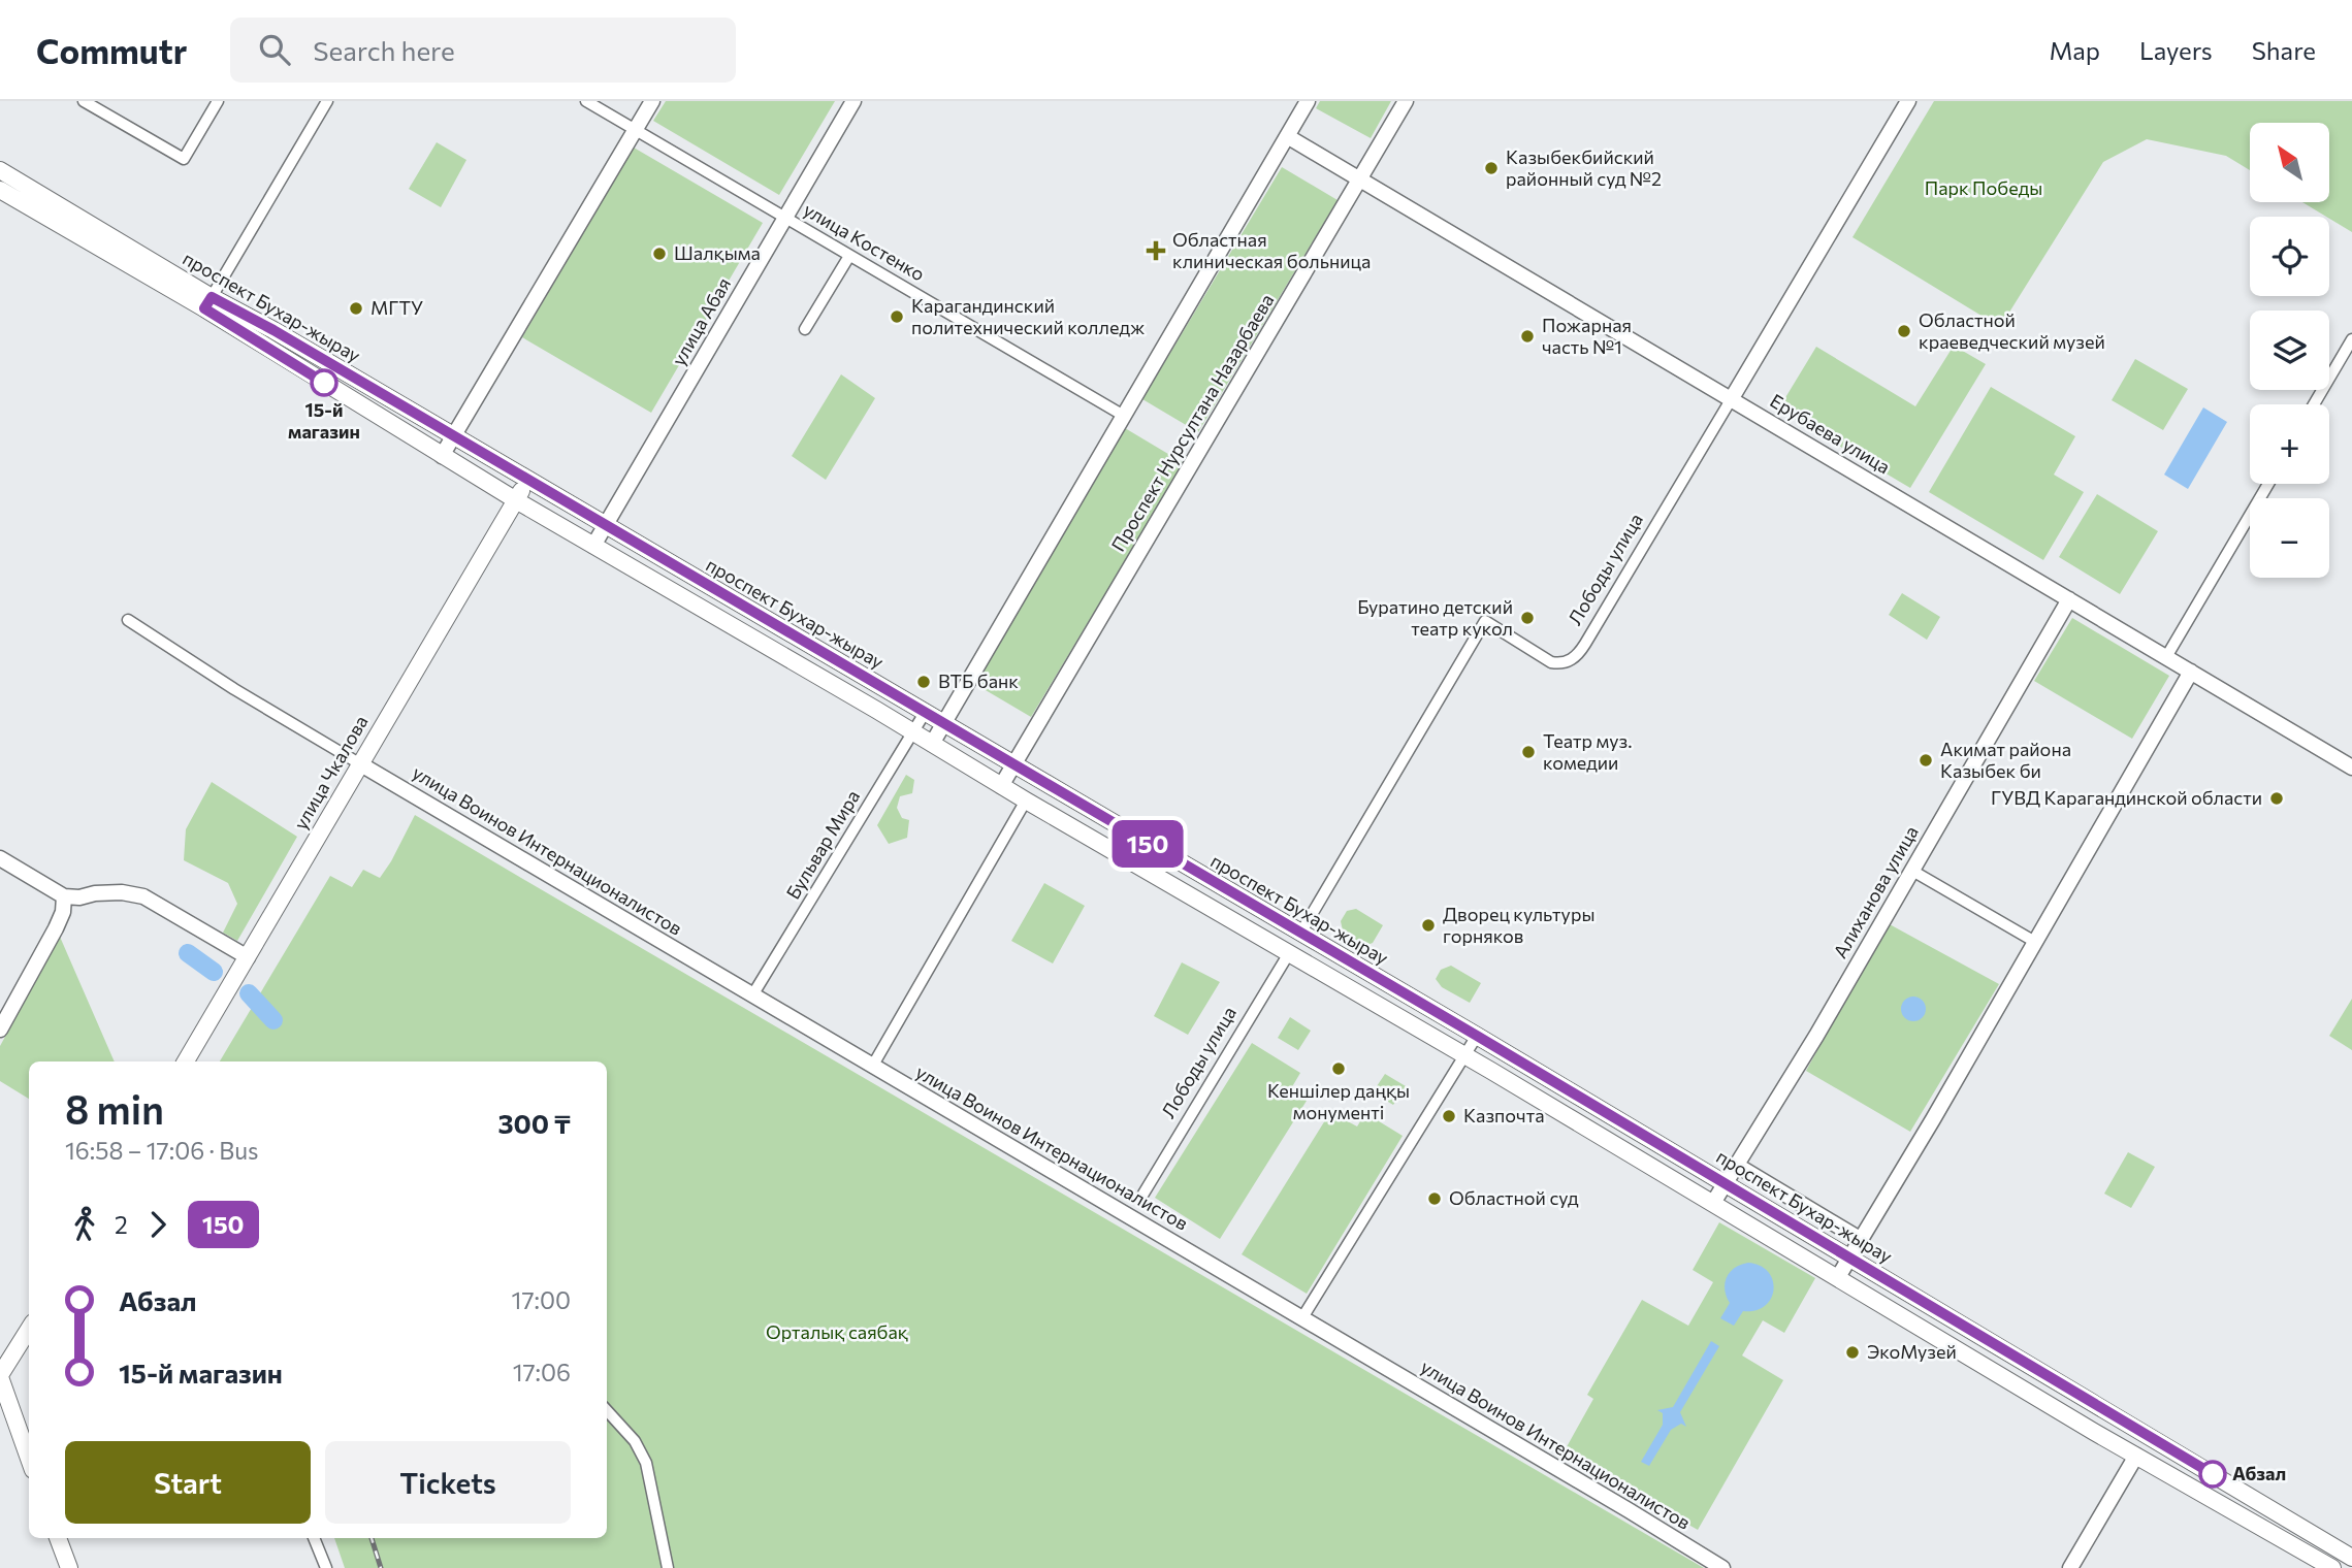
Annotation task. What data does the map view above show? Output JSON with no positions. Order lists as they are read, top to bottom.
{
  "streets": {
    "main road": [
      "проспект Бухар-жырау",
      "улица Абая",
      "Проспект Нурсултана Назарбаева",
      "Ерубаева улица",
      "Лободы улица",
      "улица Чкалова",
      "улица Воинов Интернационалистов",
      "Алиханова улица"
    ],
    "street": ["улица Костенко", "Бульвар Мира"]
  },
  "crossings": [
    ["улица Костенко", "улица Абая"],
    ["проспект Бухар-жырау", "улица Абая"],
    ["проспект Бухар-жырау", "Проспект Нурсултана Назарбаева"],
    ["проспект Бухар-жырау", "Лободы улица"],
    ["проспект Бухар-жырау", "улица Чкалова"],
    ["проспект Бухар-жырау", "Бульвар Мира"],
    ["проспект Бухар-жырау", "Алиханова улица"],
    ["Проспект Нурсултана Назарбаева", "Ерубаева улица"],
    ["Ерубаева улица", "Лободы улица"],
    ["Ерубаева улица", "Алиханова улица"],
    ["улица Чкалова", "улица Воинов Интернационалистов"],
    ["Бульвар Мира", "улица Воинов Интернационалистов"]
  ],
  "parks": ["Парк Победы", "Орталық саябақ"],
  "places": {
    "other": [
      "Казыбекбийский районный суд №2",
      "Шалқыма",
      "МГТУ",
      "Карагандинский политехнический колледж",
      "Областной краеведческий музей",
      "Пожарная часть №1",
      "15-й магазин",
      "Буратино детский театр кукол",
      "ВТБ банк",
      "Театр муз. комедии",
      "Акимат района Казыбек би",
      "ГУВД Карагандинской области",
      "Дворец культуры горняков",
      "Кеншілер даңқы монументі",
      "Казпочта",
      "Областной суд",
      "ЭкоМузей",
      "Абзал"
    ],
    "health": ["Областная клиническая больница"]
  },
  "lines": ["bus line 150"],
  "north": "top left",
  "page": {
    "header": "Commutr",
    "search": "Search here",
    "nav": ["Map", "Layers", "Share"],
    "on_map": "150",
    "map_buttons": ["+", "−"],
    "heading": ["8 min", "16:58 – 17:06 · Bus", "300 ₸"],
    "legs": ["2", "150"],
    "list": [
      {
        "name": "Абзал",
        "value": "17:00"
      },
      {
        "name": "15-й магазин",
        "value": "17:06"
      }
    ],
    "buttons": ["Start", "Tickets"]
  }
}
